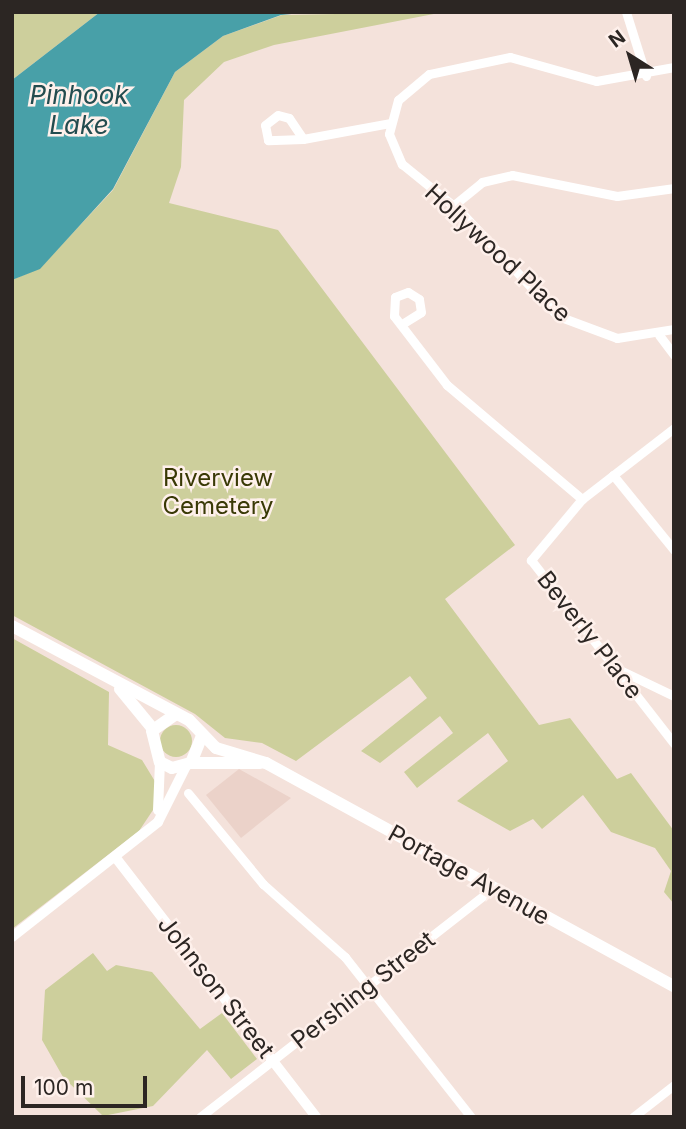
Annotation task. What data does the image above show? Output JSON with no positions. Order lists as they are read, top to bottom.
{
  "streets": {
    "main road": ["Portage Avenue"],
    "street": [
      "Hollywood Place",
      "Beverly Place",
      "Johnson Street",
      "Pershing Street"
    ]
  },
  "crossings": [
    ["Portage Avenue", "Pershing Street"],
    ["Johnson Street", "Pershing Street"]
  ],
  "water": ["Pinhook Lake"],
  "parks": ["Riverview Cemetery"],
  "scale_bar": "100 m",
  "north": "top left"
}
